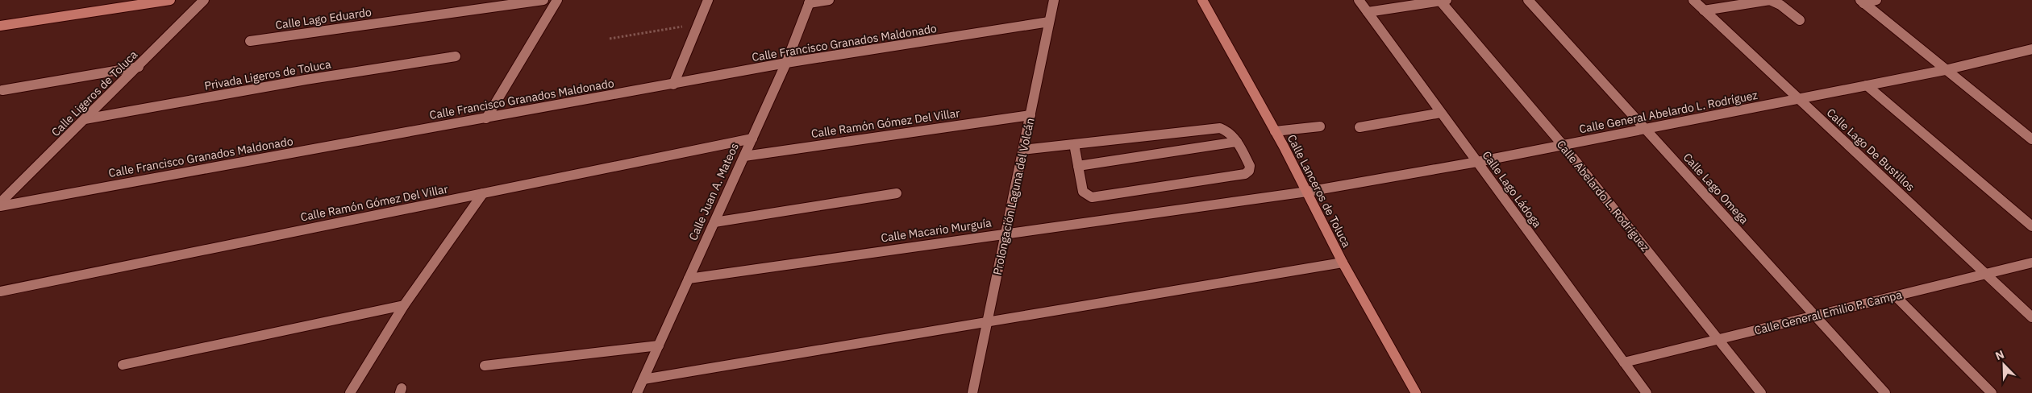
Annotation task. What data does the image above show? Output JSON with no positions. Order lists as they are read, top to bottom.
{
  "streets": {
    "main road": ["Calle Lanceros de Toluca"],
    "street": [
      "Calle Lago Eduardo",
      "Calle Francisco Granados Maldonado",
      "Privada Ligeros de Toluca",
      "Calle Ligeros de Toluca",
      "Calle General Abelardo L. Rodríguez",
      "Calle Ramón Gómez Del Villar",
      "Calle Lago De Bustillos",
      "Calle Lago Omega",
      "Calle Lago Ládoga",
      "Calle Juan A. Mateos",
      "Calle Abelardo L. Rodríguez",
      "Prolongación Laguna del Volcán",
      "Calle Macario Murguía",
      "Calle General Emilio P. Campa"
    ]
  },
  "crossings": [
    ["Calle Francisco Granados Maldonado", "Calle Juan A. Mateos"],
    ["Calle Francisco Granados Maldonado", "Prolongación Laguna del Volcán"],
    ["Privada Ligeros de Toluca", "Calle Ligeros de Toluca"],
    ["Calle General Abelardo L. Rodríguez", "Calle Lago De Bustillos"],
    ["Calle General Abelardo L. Rodríguez", "Calle Lago Omega"],
    ["Calle General Abelardo L. Rodríguez", "Calle Lago Ládoga"],
    ["Calle General Abelardo L. Rodríguez", "Calle Lanceros de Toluca"],
    ["Calle General Abelardo L. Rodríguez", "Calle Abelardo L. Rodríguez"],
    ["Calle General Abelardo L. Rodríguez", "Calle Macario Murguía"],
    ["Calle Ramón Gómez Del Villar", "Calle Juan A. Mateos"],
    ["Calle Ramón Gómez Del Villar", "Prolongación Laguna del Volcán"],
    ["Calle Lago De Bustillos", "Calle General Emilio P. Campa"],
    ["Calle Lago Omega", "Calle General Emilio P. Campa"],
    ["Calle Lago Ládoga", "Calle General Emilio P. Campa"],
    ["Calle Lanceros de Toluca", "Calle Macario Murguía"],
    ["Calle Juan A. Mateos", "Calle Macario Murguía"],
    ["Calle Abelardo L. Rodríguez", "Calle General Emilio P. Campa"],
    ["Prolongación Laguna del Volcán", "Calle Macario Murguía"]
  ],
  "north": "top left"
}
